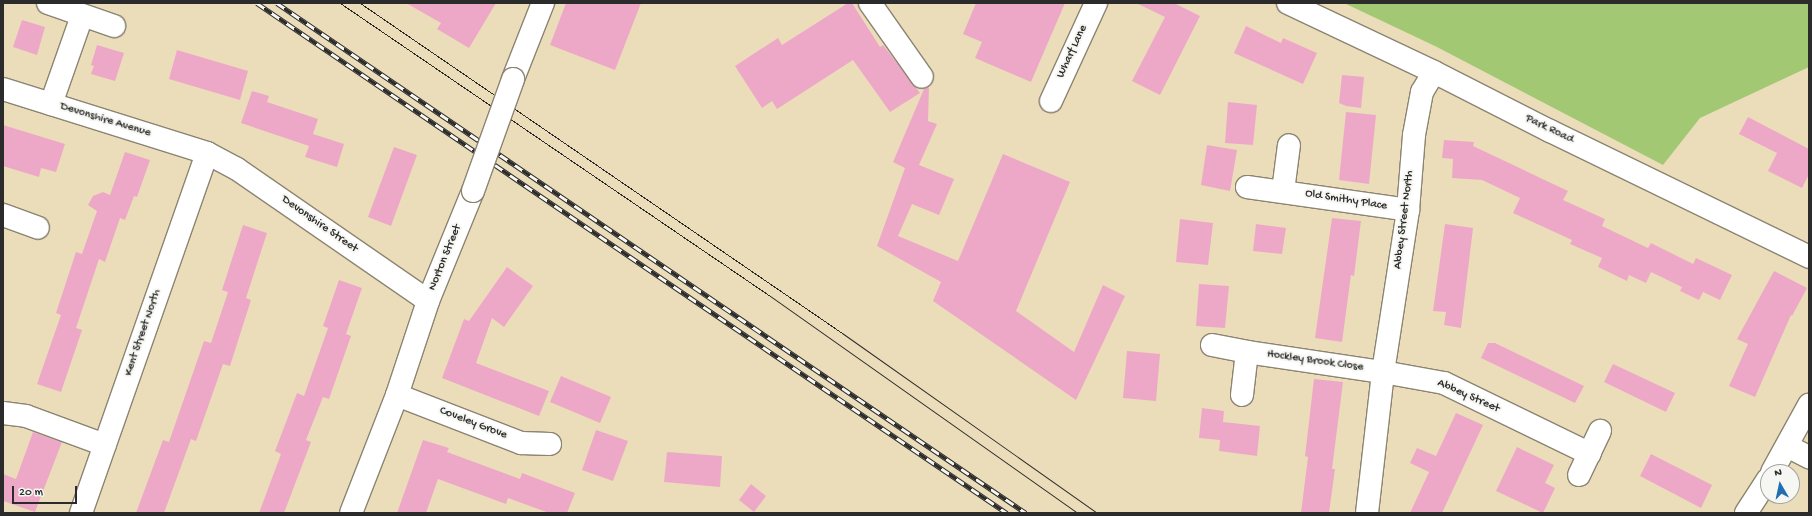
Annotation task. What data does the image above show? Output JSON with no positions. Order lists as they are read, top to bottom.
{
  "streets": {
    "street": [
      "Wharf Lane",
      "Devonshire Avenue",
      "Park Road",
      "Old Smithy Place",
      "Abbey Street North",
      "Devonshire Street",
      "Norton Street",
      "Kent Street North",
      "Hockley Brook Close",
      "Abbey Street",
      "Coveley Grove"
    ]
  },
  "crossings": [
    ["Devonshire Avenue", "Devonshire Street"],
    ["Devonshire Avenue", "Kent Street North"],
    ["Park Road", "Abbey Street North"],
    ["Old Smithy Place", "Abbey Street North"],
    ["Abbey Street North", "Hockley Brook Close"],
    ["Abbey Street North", "Abbey Street"],
    ["Devonshire Street", "Norton Street"],
    ["Devonshire Street", "Kent Street North"],
    ["Norton Street", "Coveley Grove"],
    ["Hockley Brook Close", "Abbey Street"]
  ],
  "scale_bar": "20 m",
  "north": "top"
}
